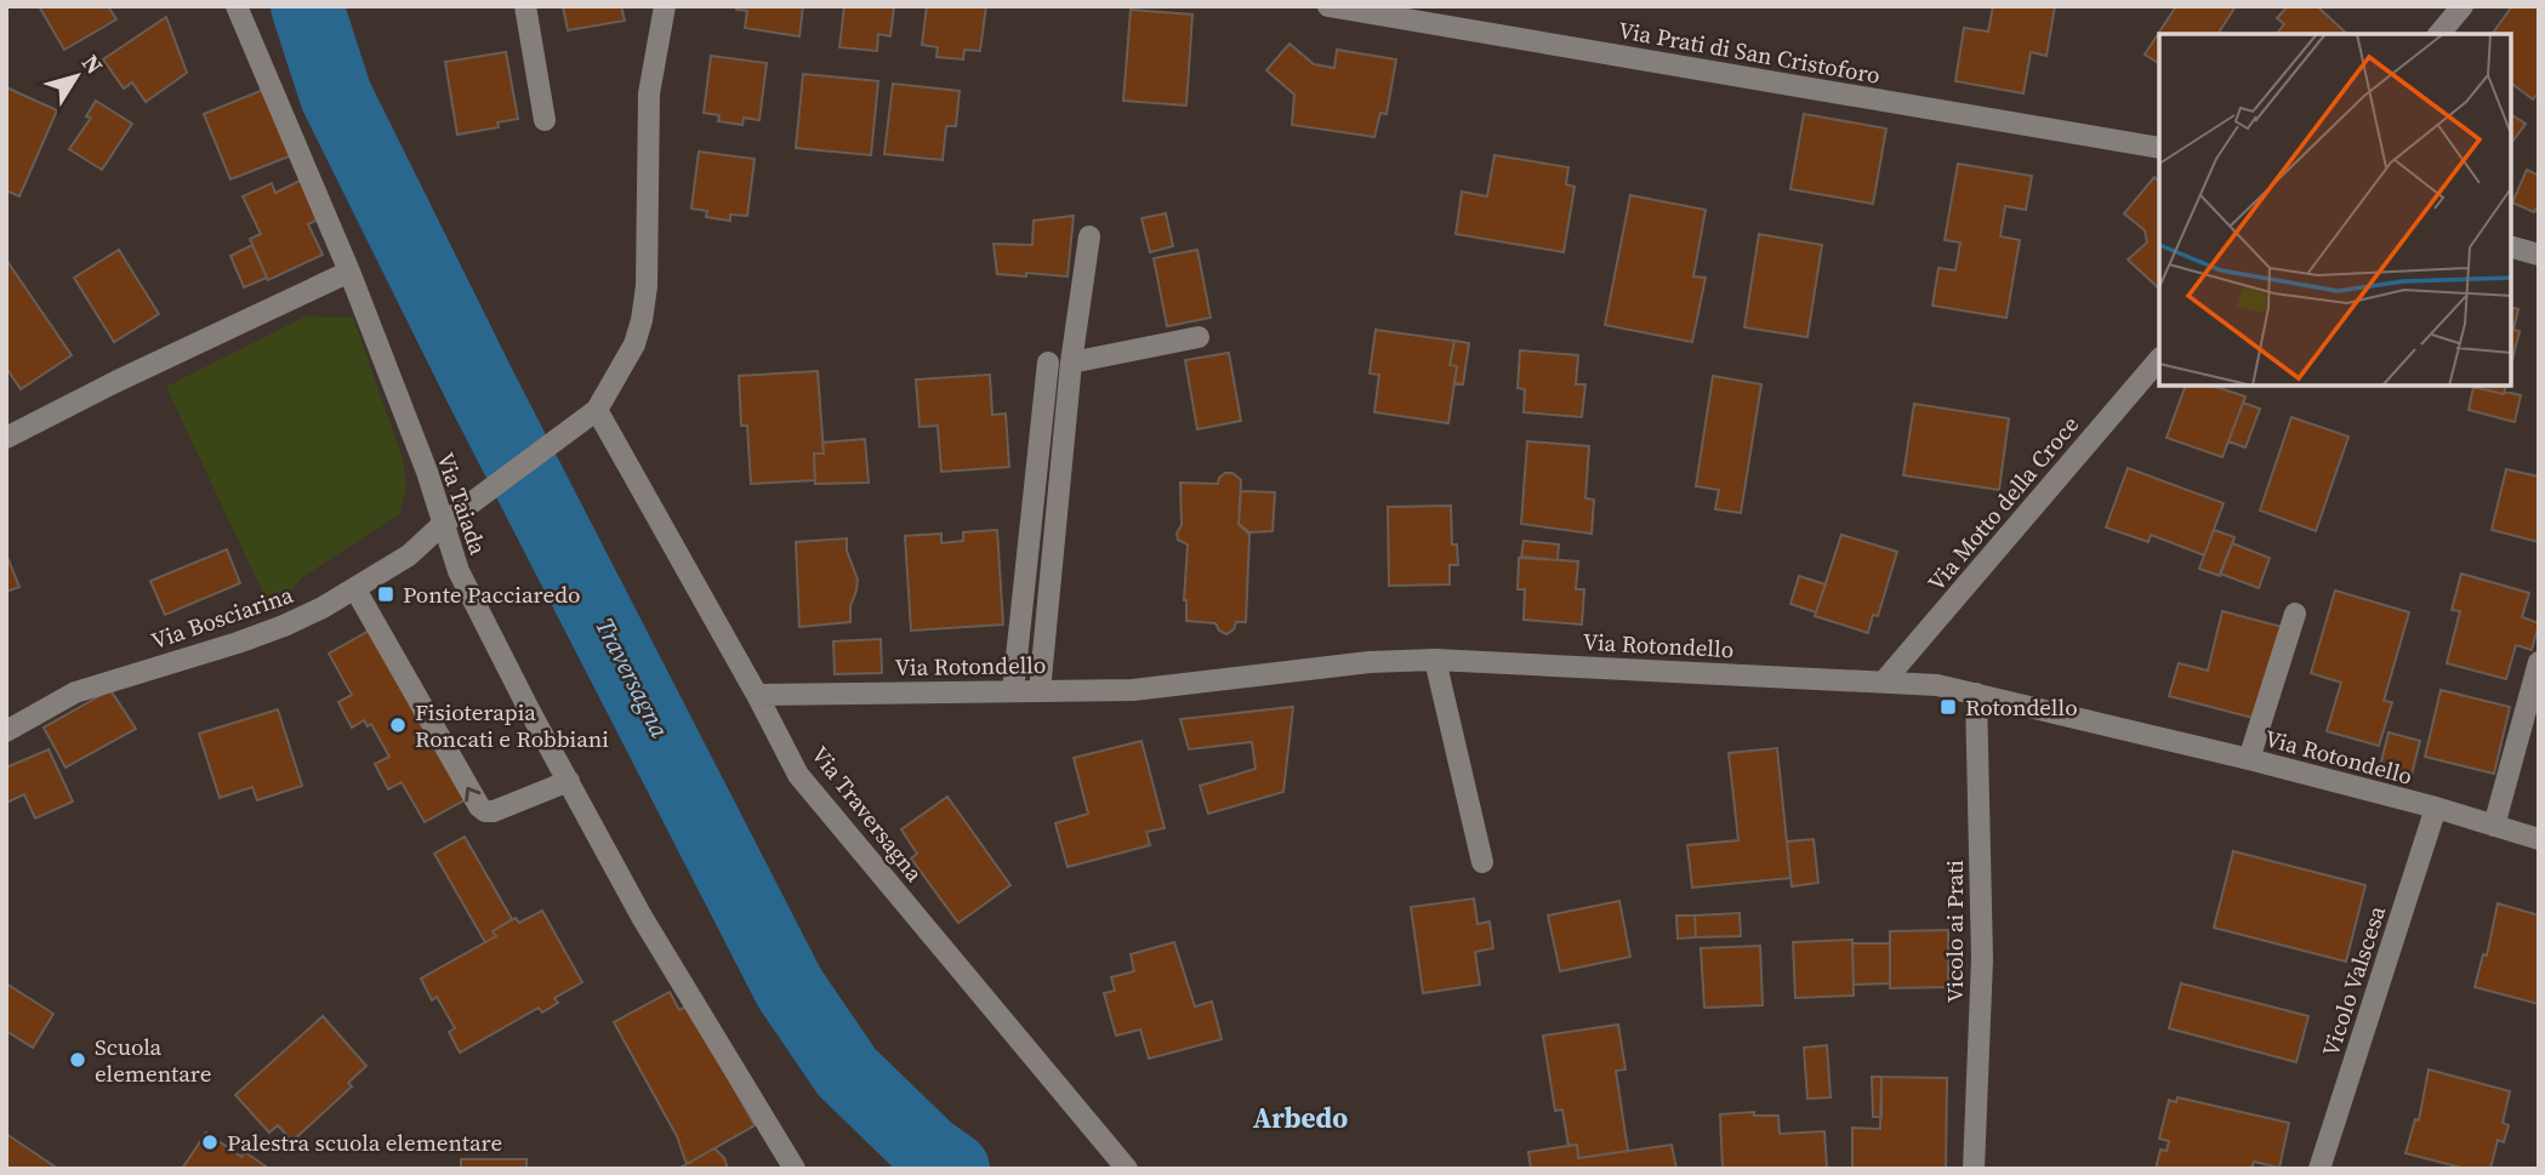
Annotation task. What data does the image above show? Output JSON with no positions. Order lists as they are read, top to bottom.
{
  "streets": {
    "street": [
      "Via Prati di San Cristoforo",
      "Via Taiada",
      "Via Motto della Croce",
      "Via Bosciarina",
      "Via Rotondello",
      "Via Traversagna",
      "Vicolo ai Prati",
      "Vicolo Valscesa"
    ]
  },
  "crossings": [
    ["Via Taiada", "Via Bosciarina"],
    ["Via Motto della Croce", "Via Rotondello"],
    ["Via Bosciarina", "Via Traversagna"],
    ["Via Rotondello", "Via Traversagna"],
    ["Via Rotondello", "Vicolo ai Prati"],
    ["Via Rotondello", "Vicolo Valscesa"]
  ],
  "districts": ["Arbedo"],
  "water": ["Traversagna"],
  "places": {
    "transit": ["Ponte Pacciaredo", "Rotondello"],
    "other": ["Fisioterapia Roncati e Robbiani", "Scuola elementare", "Palestra scuola elementare"]
  },
  "north": "top right"
}
